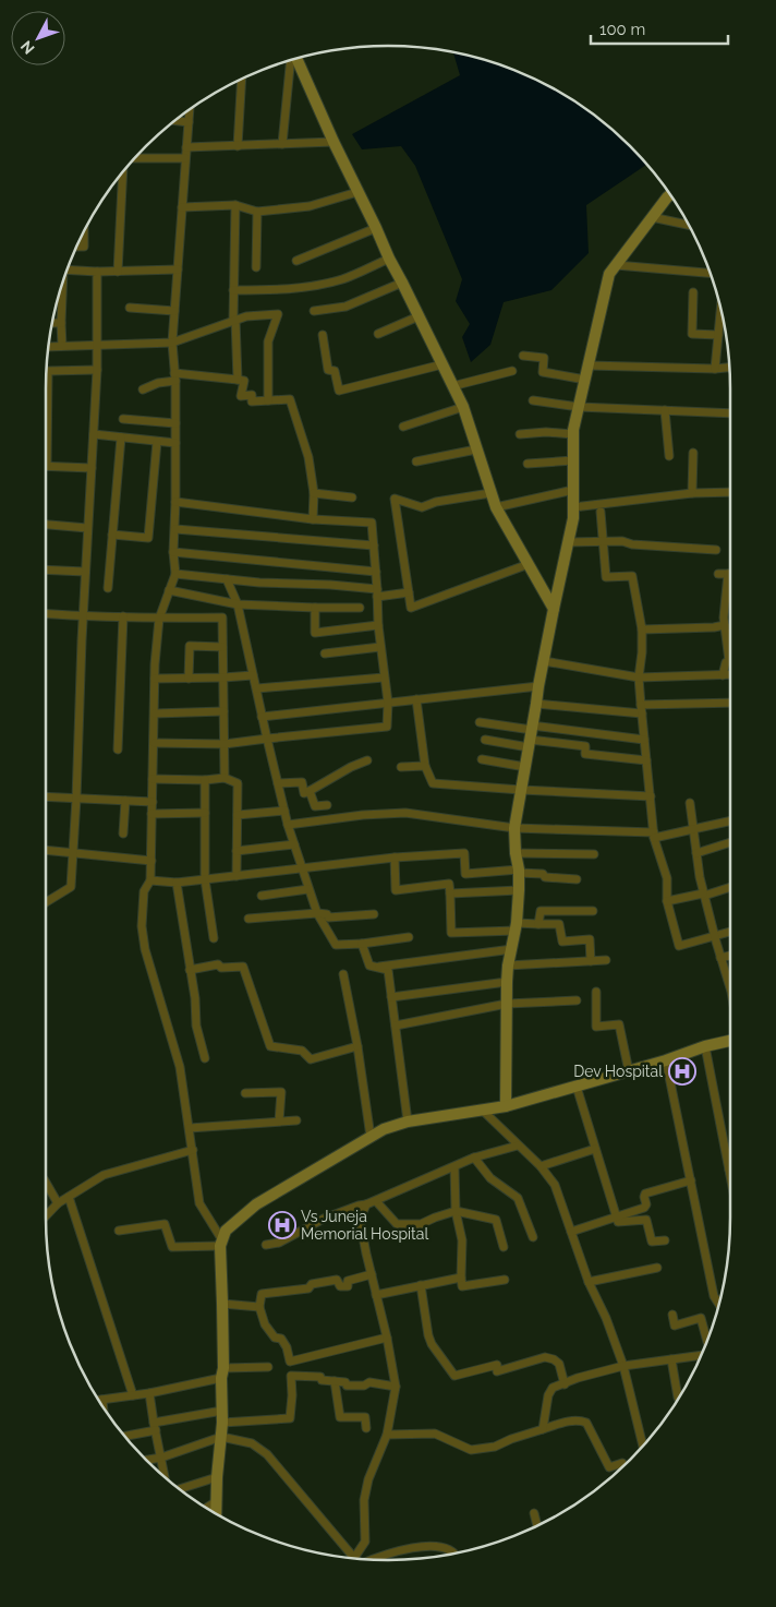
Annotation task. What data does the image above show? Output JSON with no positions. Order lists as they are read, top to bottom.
{
  "places": {
    "hospital": ["Dev Hospital", "Vs Juneja Memorial Hospital"]
  },
  "scale_bar": "100 m",
  "north": "bottom left"
}
